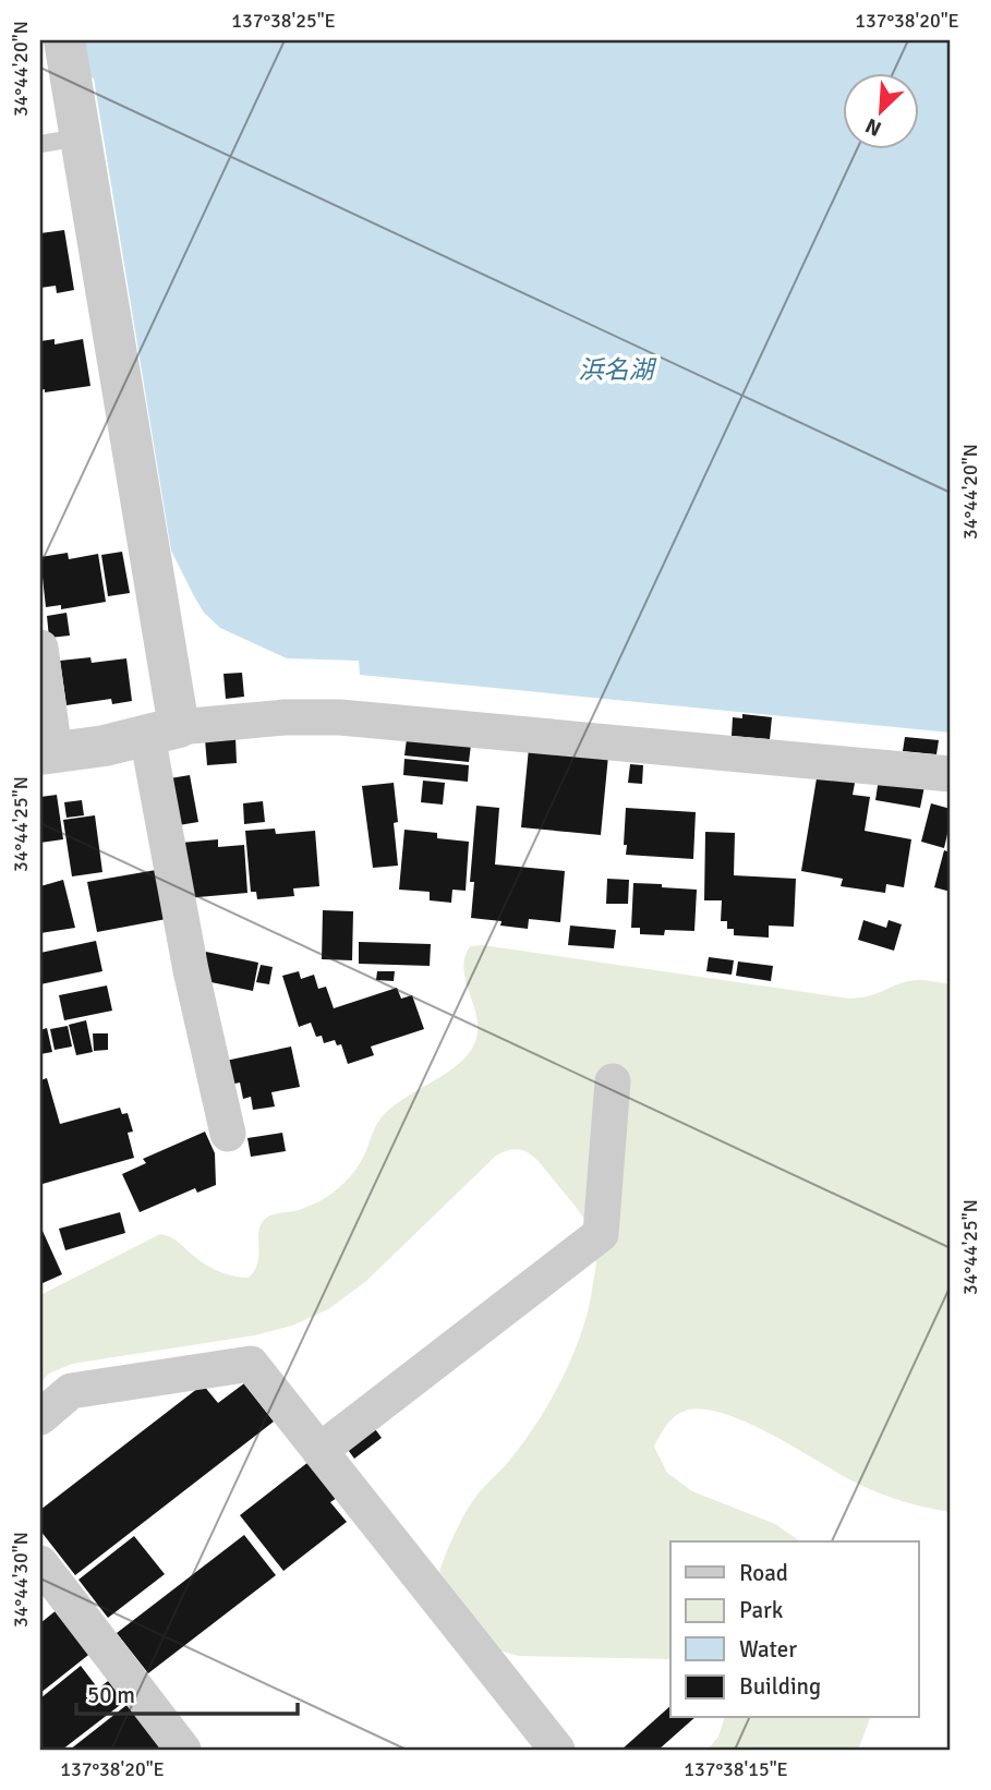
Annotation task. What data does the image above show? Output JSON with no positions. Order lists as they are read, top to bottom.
{
  "water": ["浜名湖"],
  "legend": [
    "Road",
    "Park",
    "Water",
    "Building"
  ],
  "scale_bar": "50 m",
  "north": "bottom left",
  "coordinates": [
    "137°38'25\"E",
    "137°38'20\"E",
    "34°44'20\"N",
    "34°44'25\"N",
    "34°44'30\"N",
    "137°38'15\"E"
  ]
}
